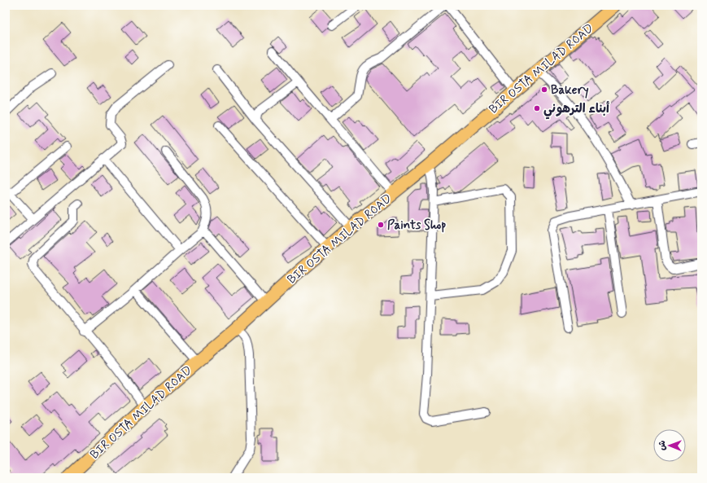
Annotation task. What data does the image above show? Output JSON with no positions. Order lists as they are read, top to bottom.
{
  "streets": {
    "main road": ["BIR OSTA MILAD ROAD"]
  },
  "places": ["Bakery", "أبناء الترهوني", "Paints Shop"],
  "north": "left"
}
